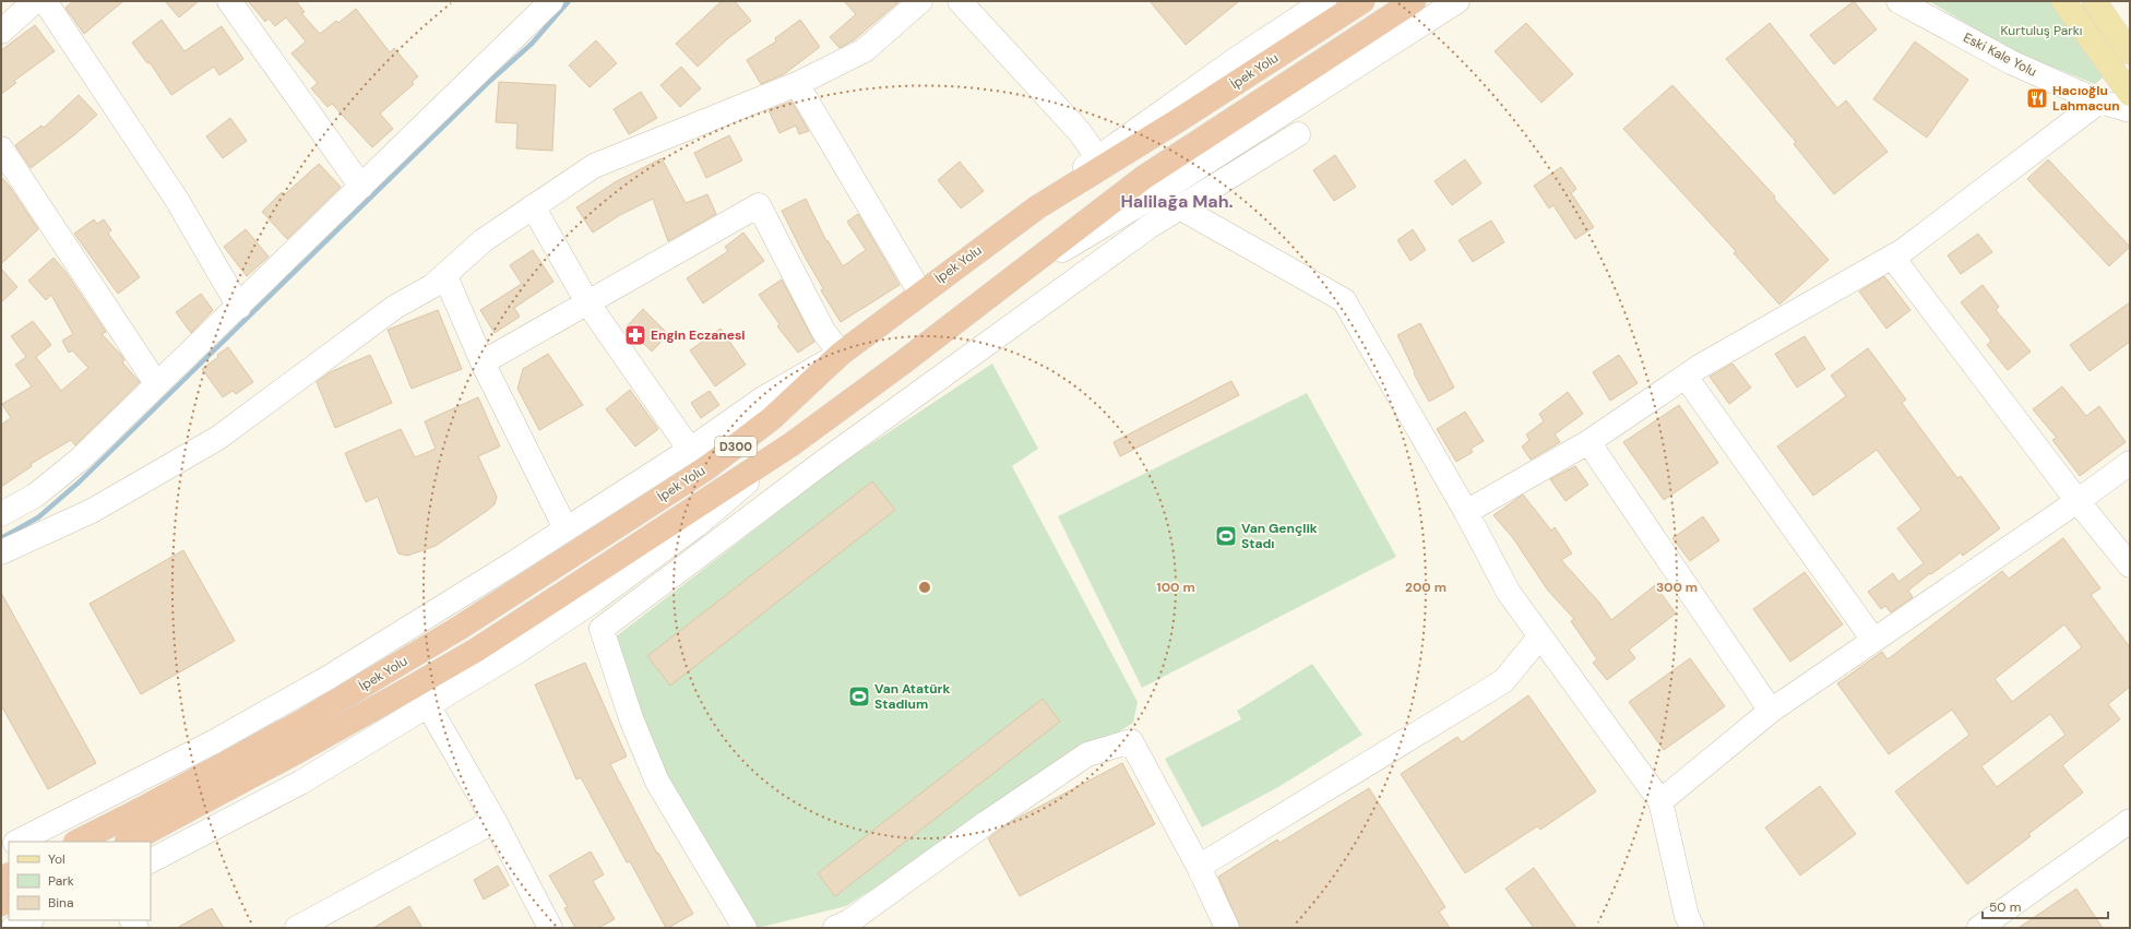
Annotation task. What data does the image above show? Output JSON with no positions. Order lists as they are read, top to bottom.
{
  "streets": {
    "highway": ["İpek Yolu", "D300"],
    "street": ["Eski Kale Yolu"]
  },
  "districts": ["Halilağa Mah."],
  "parks": ["Kurtuluş Parkı"],
  "places": {
    "restaurant": ["Hacıoğlu Lahmacun"],
    "pharmacy": ["Engin Eczanesi"],
    "sports": ["Van Gençlik Stadı", "Van Atatürk Stadium"]
  },
  "legend": ["Yol", "Park", "Bina"],
  "scale_bar": "50 m",
  "rings": ["100 m", "200 m", "300 m"]
}
